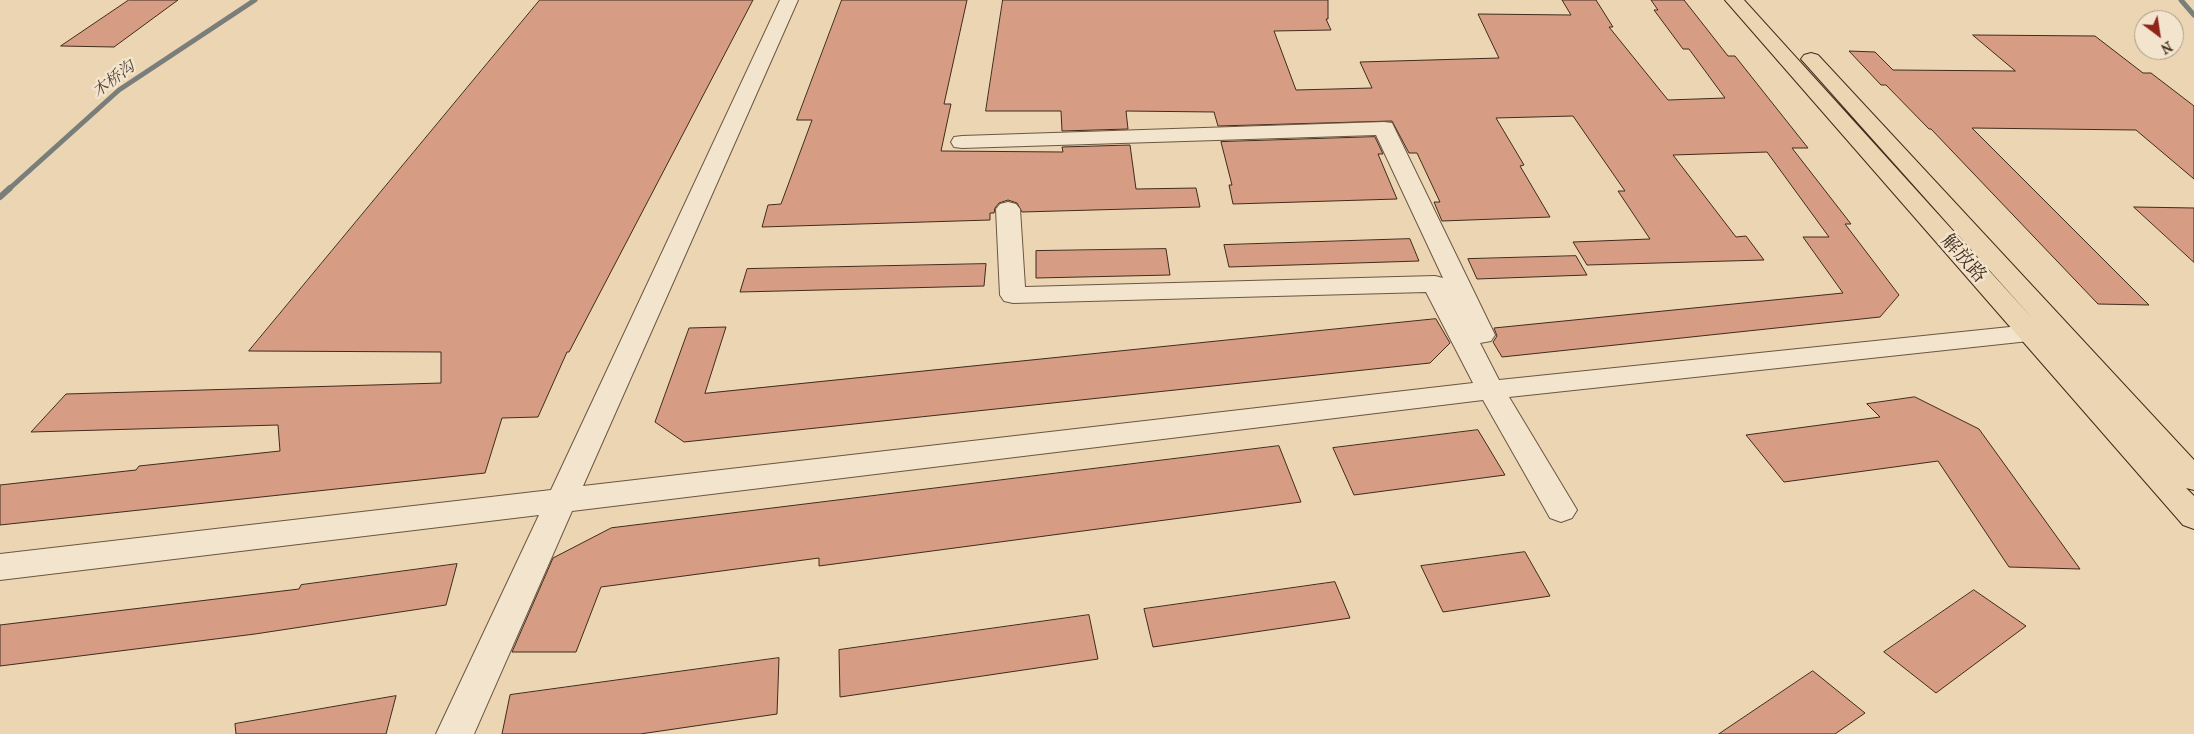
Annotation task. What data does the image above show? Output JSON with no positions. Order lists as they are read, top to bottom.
{
  "streets": {
    "main road": ["解放路"]
  },
  "water": ["木桥沟"],
  "north": "bottom right"
}
